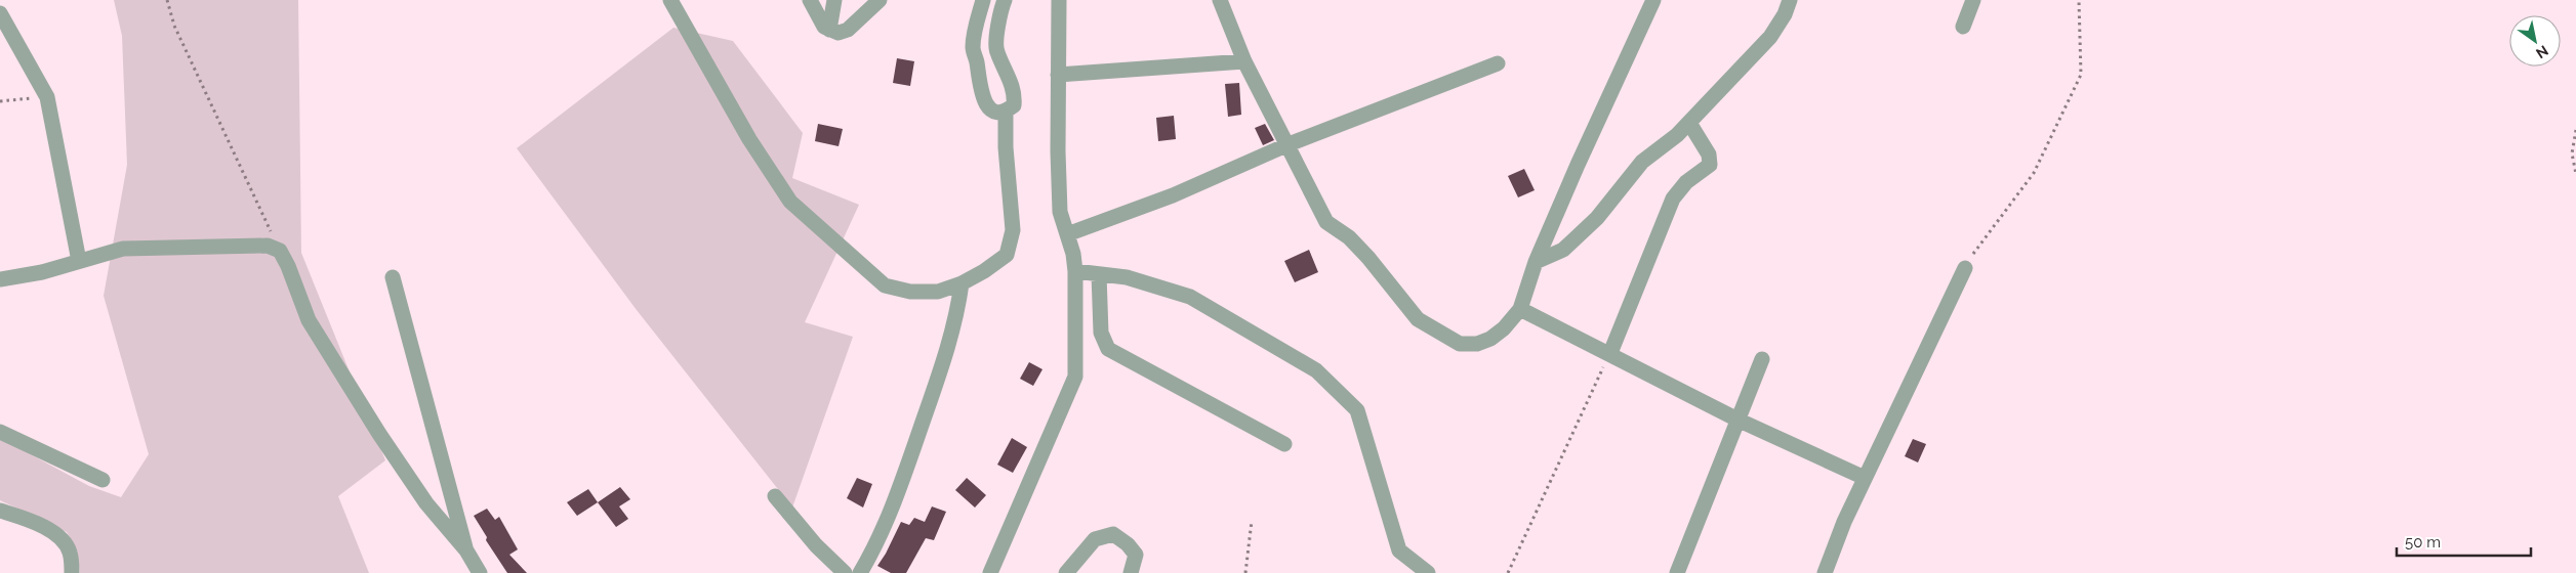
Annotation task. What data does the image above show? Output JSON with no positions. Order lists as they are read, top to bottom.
{
  "scale_bar": "50 m",
  "north": "bottom right"
}
